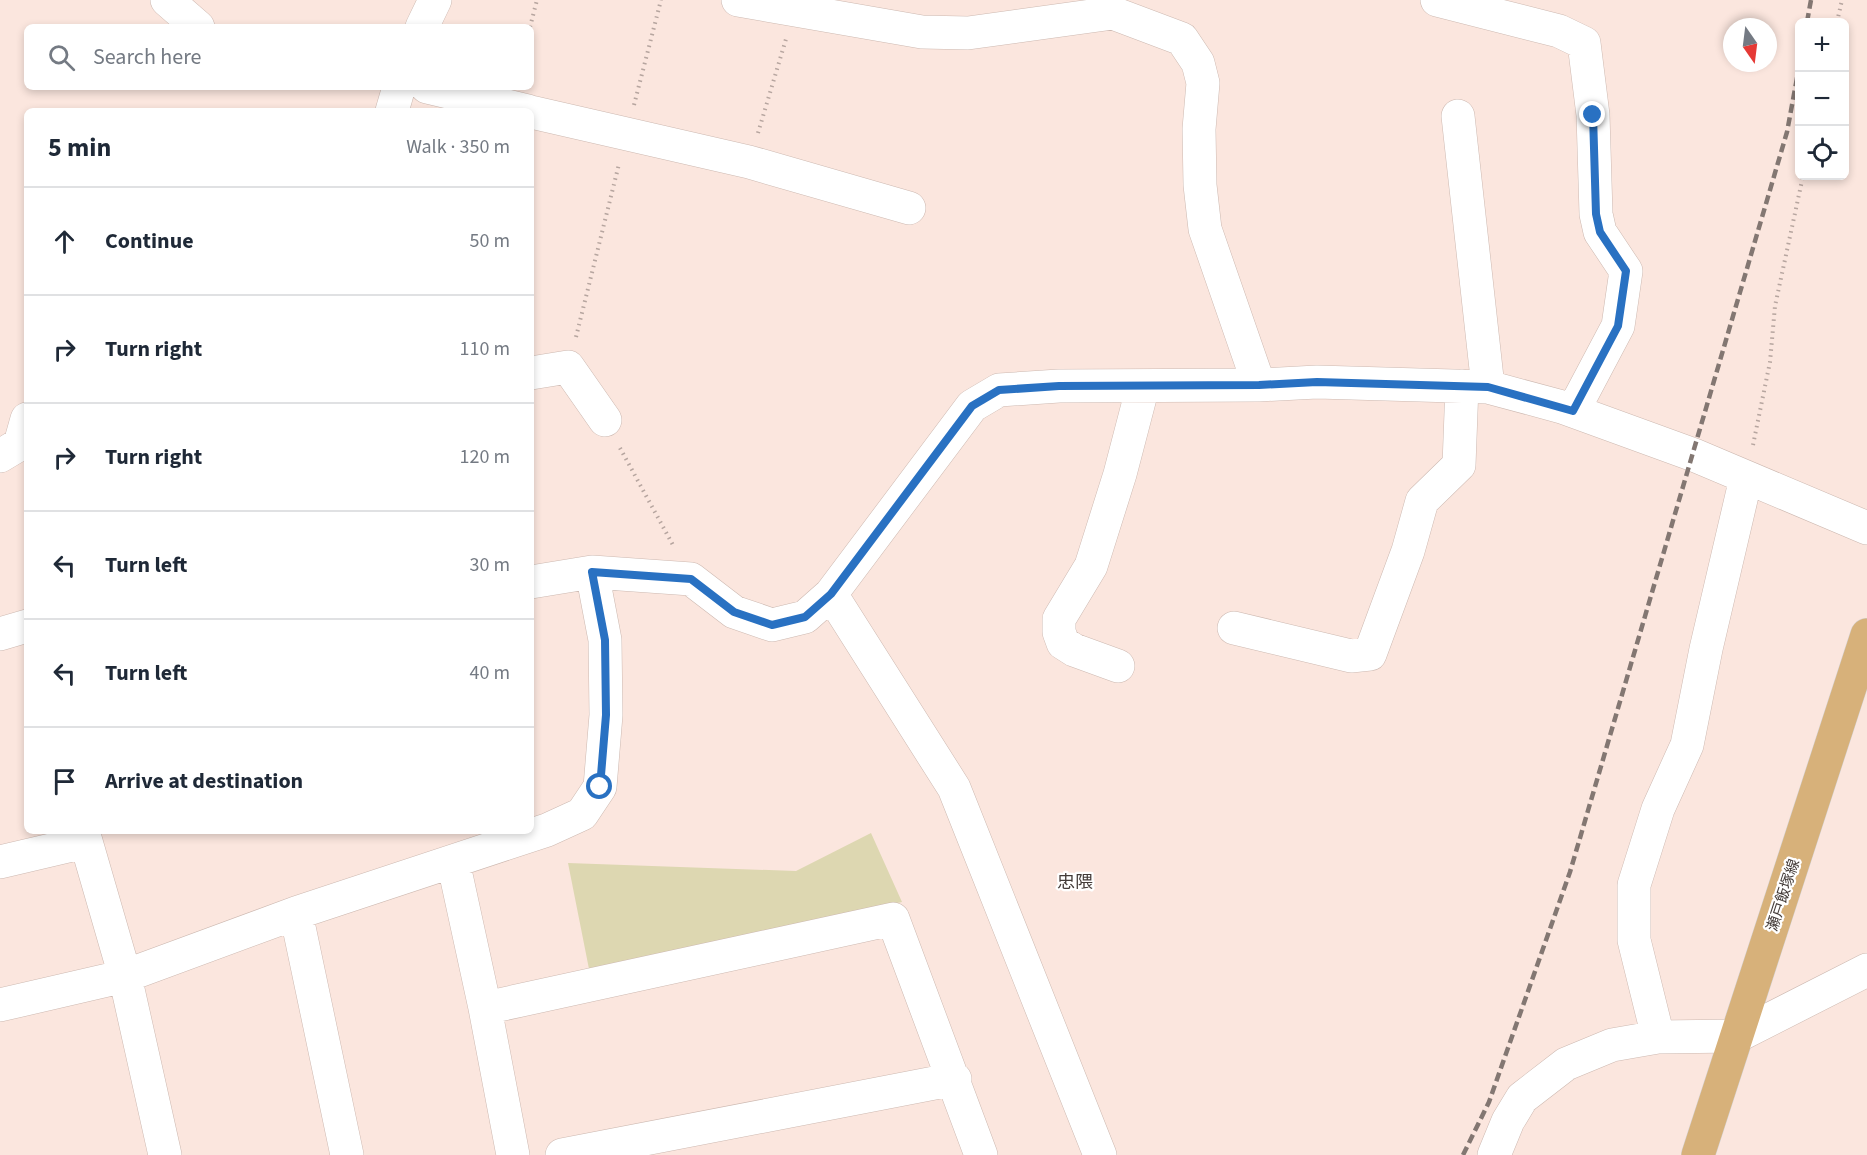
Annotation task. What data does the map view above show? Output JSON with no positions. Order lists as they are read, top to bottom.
{
  "streets": {
    "main road": ["瀬戸飯塚線"]
  },
  "districts": ["忠隈"],
  "north": "bottom",
  "page": {
    "map_buttons": ["+", "−"],
    "search": "Search here",
    "heading": ["5 min", "Walk · 350 m"],
    "list": [
      ["Continue", "50 m"],
      ["Turn right", "110 m"],
      ["Turn right", "120 m"],
      ["Turn left", "30 m"],
      ["Turn left", "40 m"],
      "Arrive at destination"
    ]
  }
}
